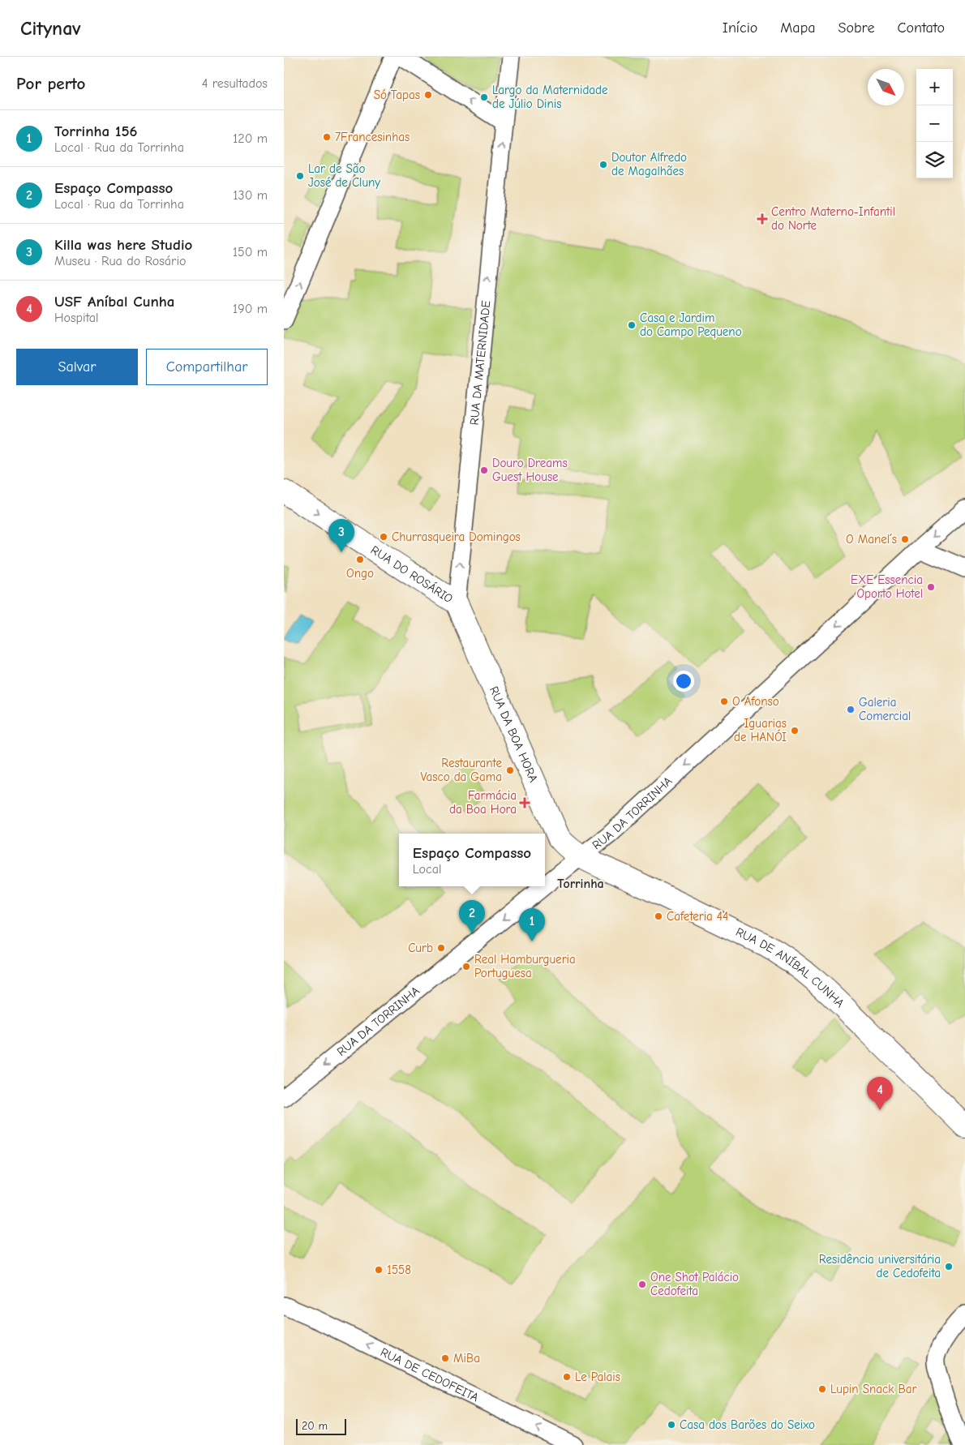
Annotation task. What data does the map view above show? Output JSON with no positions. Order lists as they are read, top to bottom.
{
  "streets": {
    "street": [
      "RUA DA MATERNIDADE",
      "RUA DO ROSÁRIO",
      "RUA DA BOA HORA",
      "RUA DA TORRINHA",
      "RUA DE ANÍBAL CUNHA",
      "RUA DE CEDOFEITA"
    ]
  },
  "crossings": [
    ["RUA DA MATERNIDADE", "RUA DO ROSÁRIO"],
    ["RUA DA MATERNIDADE", "RUA DA BOA HORA"],
    ["RUA DO ROSÁRIO", "RUA DA BOA HORA"],
    ["RUA DA BOA HORA", "RUA DA TORRINHA"],
    ["RUA DA BOA HORA", "RUA DE ANÍBAL CUNHA"],
    ["RUA DA TORRINHA", "RUA DE ANÍBAL CUNHA"]
  ],
  "one_way": [
    "RUA DA MATERNIDADE",
    "RUA DO ROSÁRIO",
    "RUA DA TORRINHA",
    "RUA DE CEDOFEITA"
  ],
  "districts": ["Torrinha"],
  "places": {
    "other": [
      "Só Tapas",
      "Largo da Maternidade de Júlio Dinis",
      "7Francesinhas",
      "Doutor Alfredo de Magalhães",
      "Lar de São José de Cluny",
      "Casa e Jardim do Campo Pequeno",
      "Douro Dreams Guest House",
      "Churrasqueira Domingos",
      "O Manel´s",
      "Ongo",
      "EXE Essencia Oporto Hotel",
      "O Afonso",
      "Galeria Comercial",
      "Iguarias de HANÓI",
      "Restaurante Vasco da Gama",
      "Cafeteria 44",
      "Curb",
      "Real Hamburgueria Portuguesa",
      "Residência universitária de Cedofeita",
      "1558",
      "One Shot Palácio Cedofeita",
      "MiBa",
      "Le Palais",
      "Lupin Snack Bar",
      "Casa dos Barões do Seixo"
    ],
    "health": ["Centro Materno-Infantil do Norte", "Farmácia da Boa Hora"]
  },
  "scale_bar": "20 m",
  "north": "bottom right",
  "page": {
    "header": "Citynav",
    "nav": [
      "Início",
      "Mapa",
      "Sobre",
      "Contato"
    ],
    "heading": ["Por perto", "4 resultados"],
    "map_buttons": ["+", "−"],
    "list": [
      {
        "mark": "1",
        "name": "Torrinha 156",
        "note": "Local · Rua da Torrinha",
        "value": "120 m"
      },
      {
        "mark": "2",
        "name": "Espaço Compasso",
        "note": "Local · Rua da Torrinha",
        "value": "130 m"
      },
      {
        "mark": "3",
        "name": "Killa was here Studio",
        "note": "Museu · Rua do Rosário",
        "value": "150 m"
      },
      {
        "mark": "4",
        "name": "USF Aníbal Cunha",
        "note": "Hospital",
        "value": "190 m"
      }
    ],
    "buttons": ["Salvar", "Compartilhar"],
    "pins": [
      "3",
      "2",
      "1",
      "4"
    ],
    "popup": ["Espaço Compasso", "Local"],
    "scale": "20 m"
  }
}
